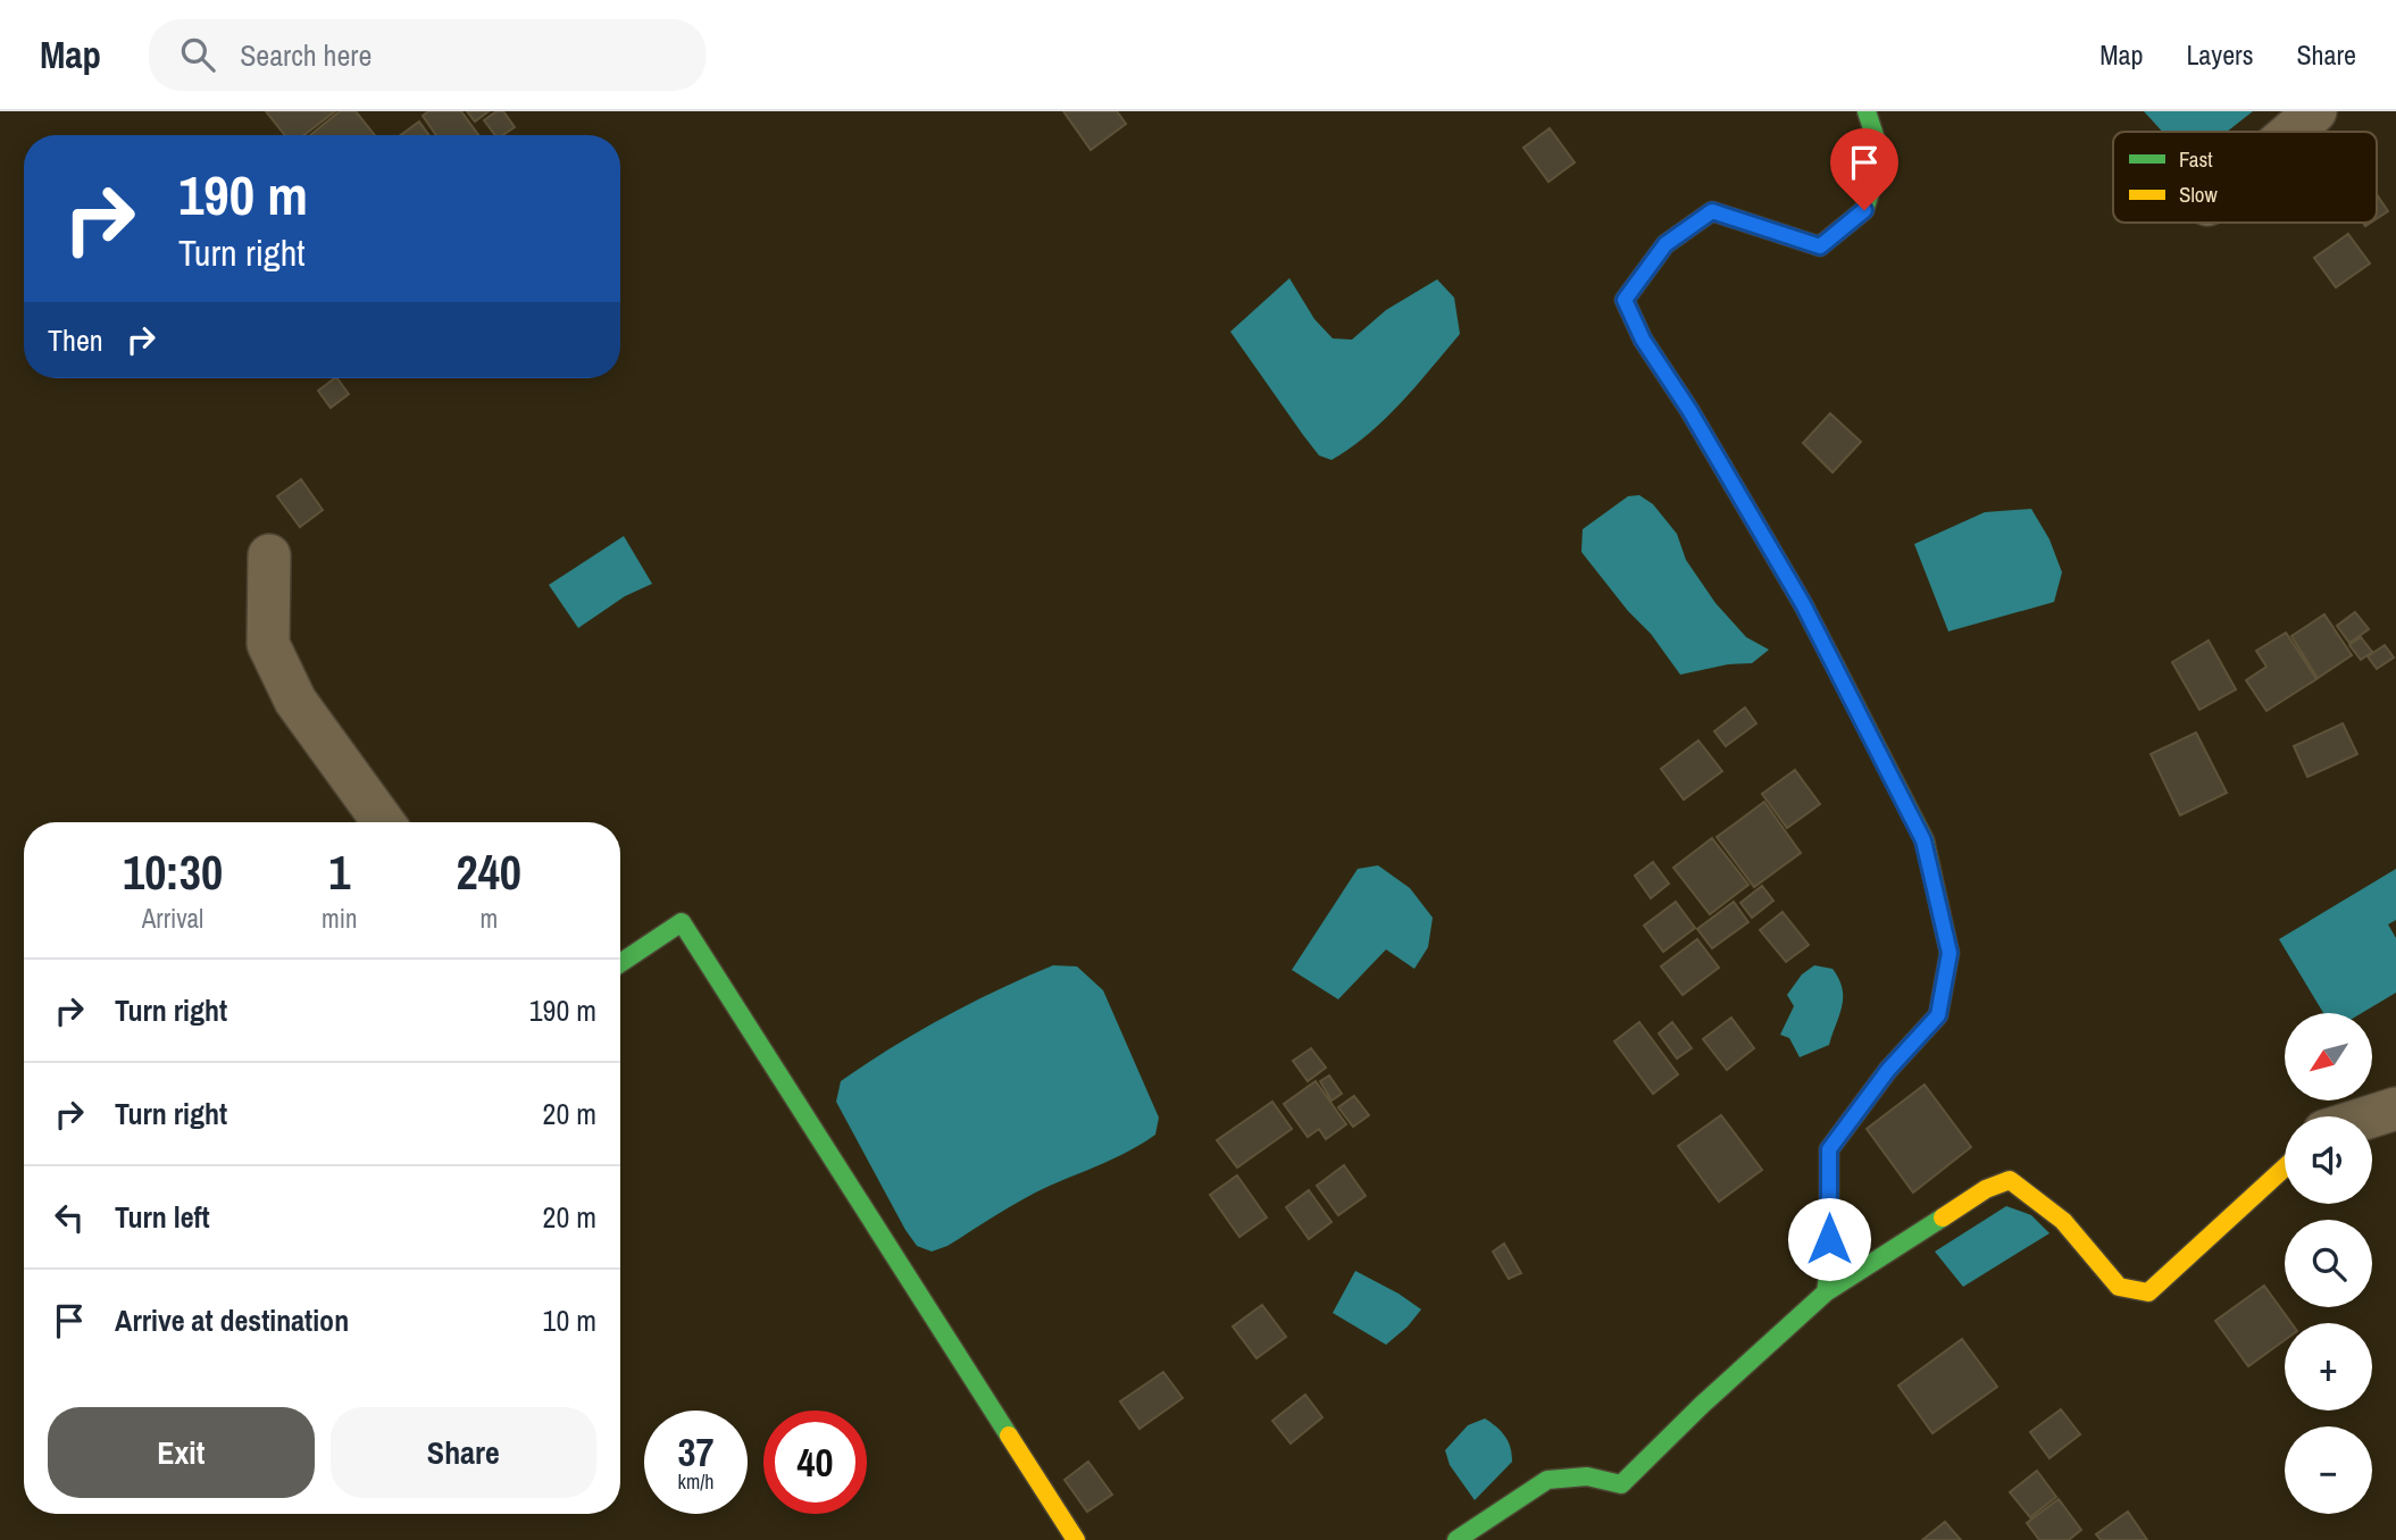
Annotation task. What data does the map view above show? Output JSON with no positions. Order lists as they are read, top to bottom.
{
  "legend": ["Fast", "Slow"],
  "north": "bottom left",
  "page": {
    "header": "Map",
    "search": "Search here",
    "nav": ["Map", "Layers", "Share"],
    "turn": ["190 m", "Turn right"],
    "then": "Then",
    "eta": [
      "10:30",
      "Arrival",
      "1",
      "min",
      "240",
      "m"
    ],
    "list": [
      {
        "name": "Turn right",
        "value": "190 m"
      },
      {
        "name": "Turn right",
        "value": "20 m"
      },
      {
        "name": "Turn left",
        "value": "20 m"
      },
      {
        "name": "Arrive at destination",
        "value": "10 m"
      }
    ],
    "map_buttons": ["+", "−"],
    "buttons": ["Exit", "Share"],
    "speed": "37 km/h",
    "limit": "40"
  }
}
